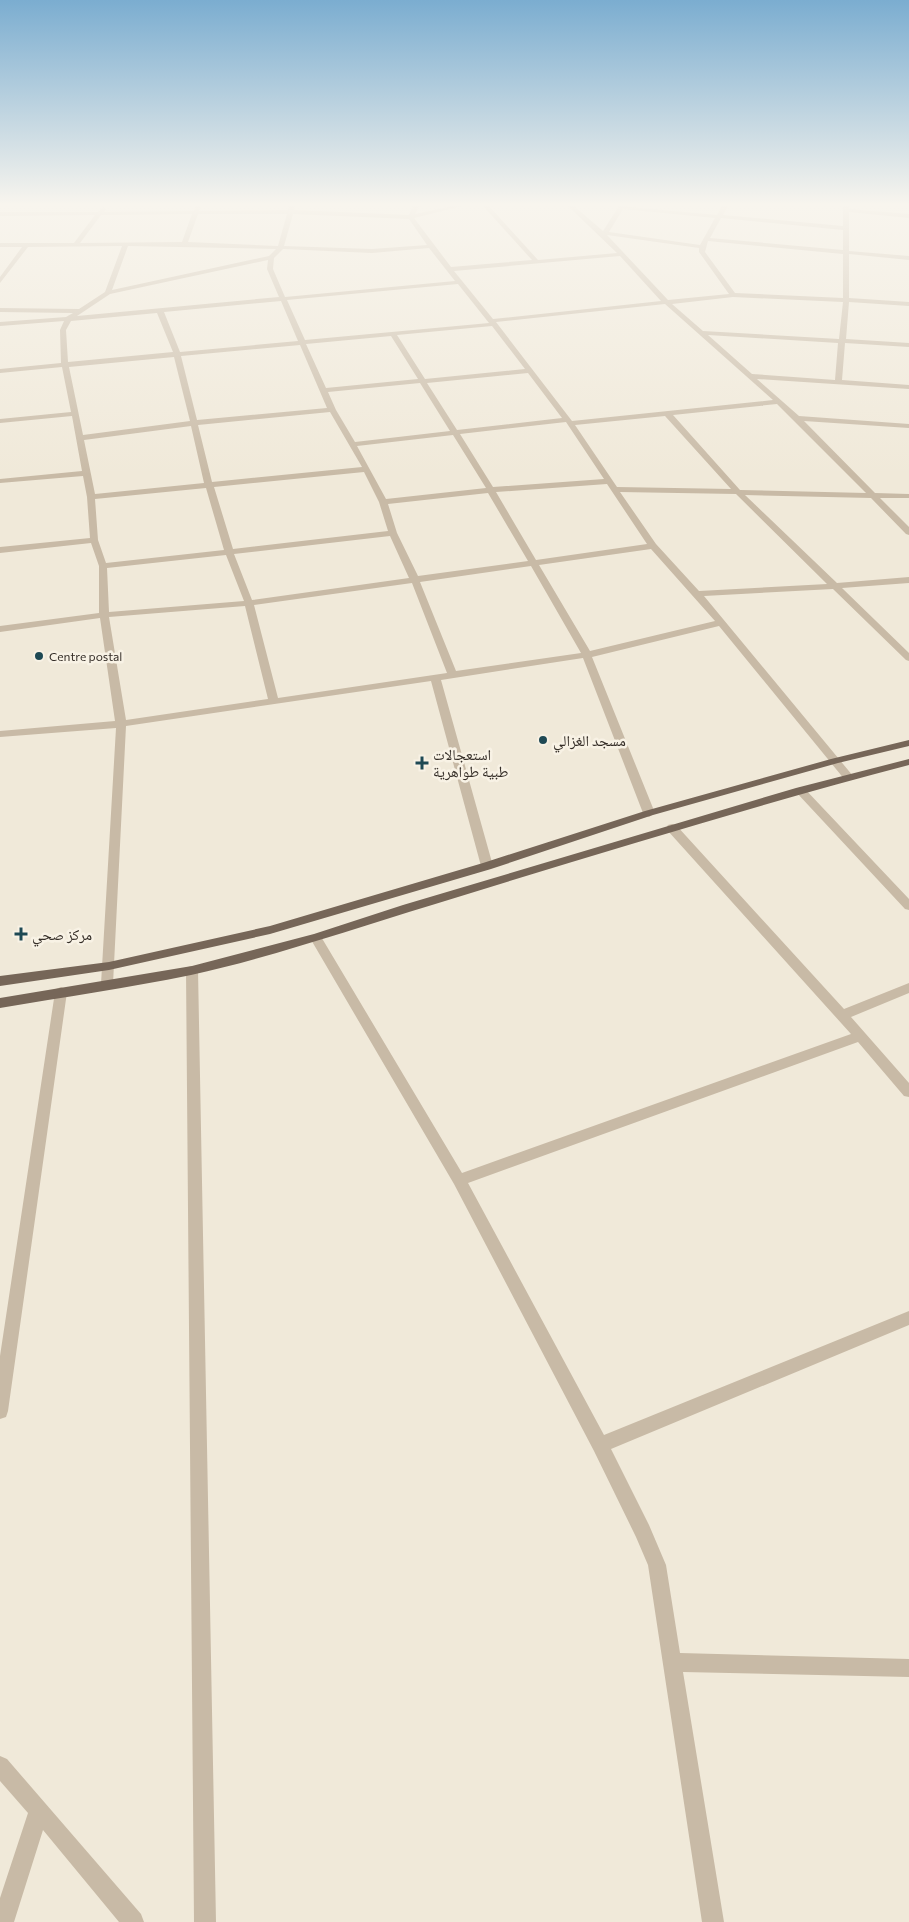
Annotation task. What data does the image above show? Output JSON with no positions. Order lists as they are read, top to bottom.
{
  "places": {
    "other": ["Centre postal", "مسجد الغزالي"],
    "health": ["استعجالات طبية طواهرية", "مركز صحي"]
  }
}
